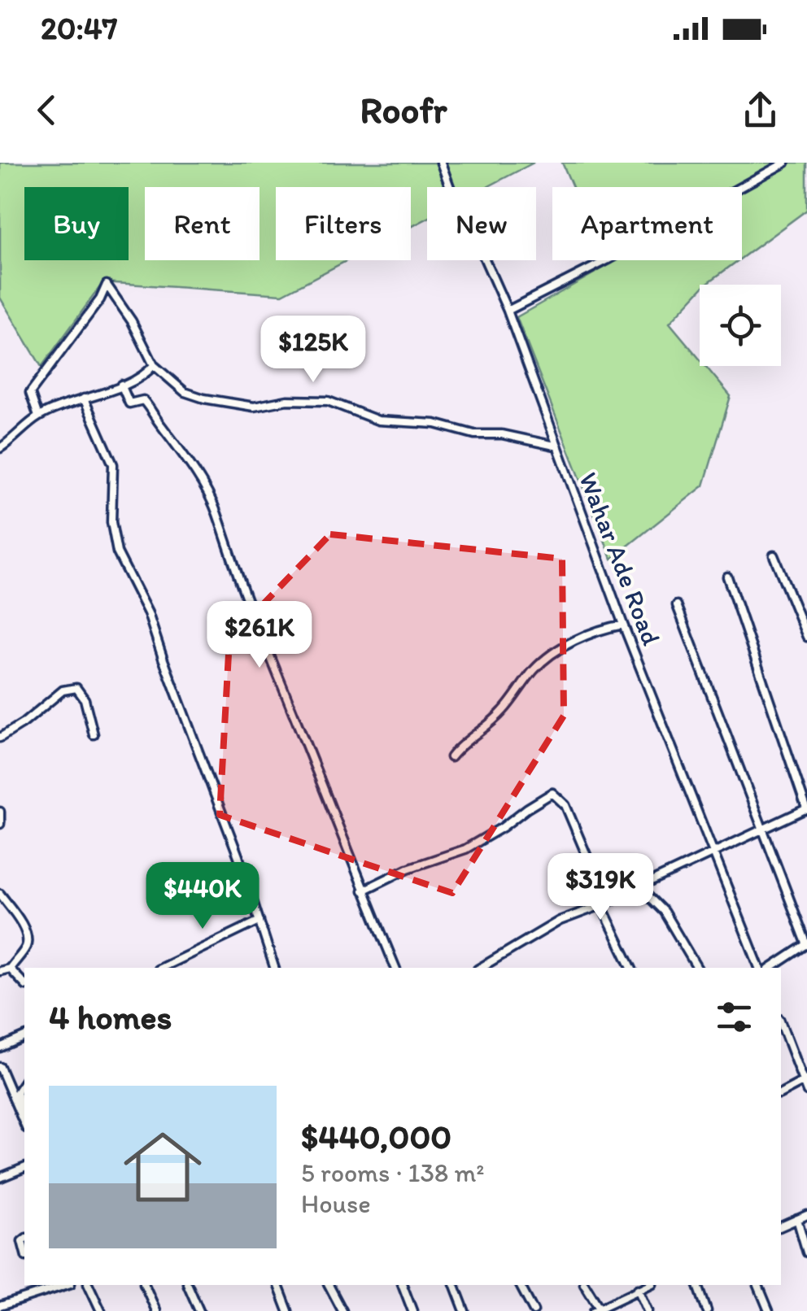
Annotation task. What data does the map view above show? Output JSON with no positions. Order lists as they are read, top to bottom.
{
  "streets": {
    "street": ["Wahar Ade Road"]
  },
  "page": {
    "status": "20:47",
    "header": "Roofr",
    "chip": [
      "Buy",
      "Rent",
      "Filters",
      "New",
      "Apartment"
    ],
    "price": [
      "$125K",
      "$261K",
      "$319K",
      "$440K"
    ],
    "heading": "4 homes",
    "list": [
      {
        "name": "$440,000",
        "note": "5 rooms · 138 m² · House"
      }
    ]
  }
}
